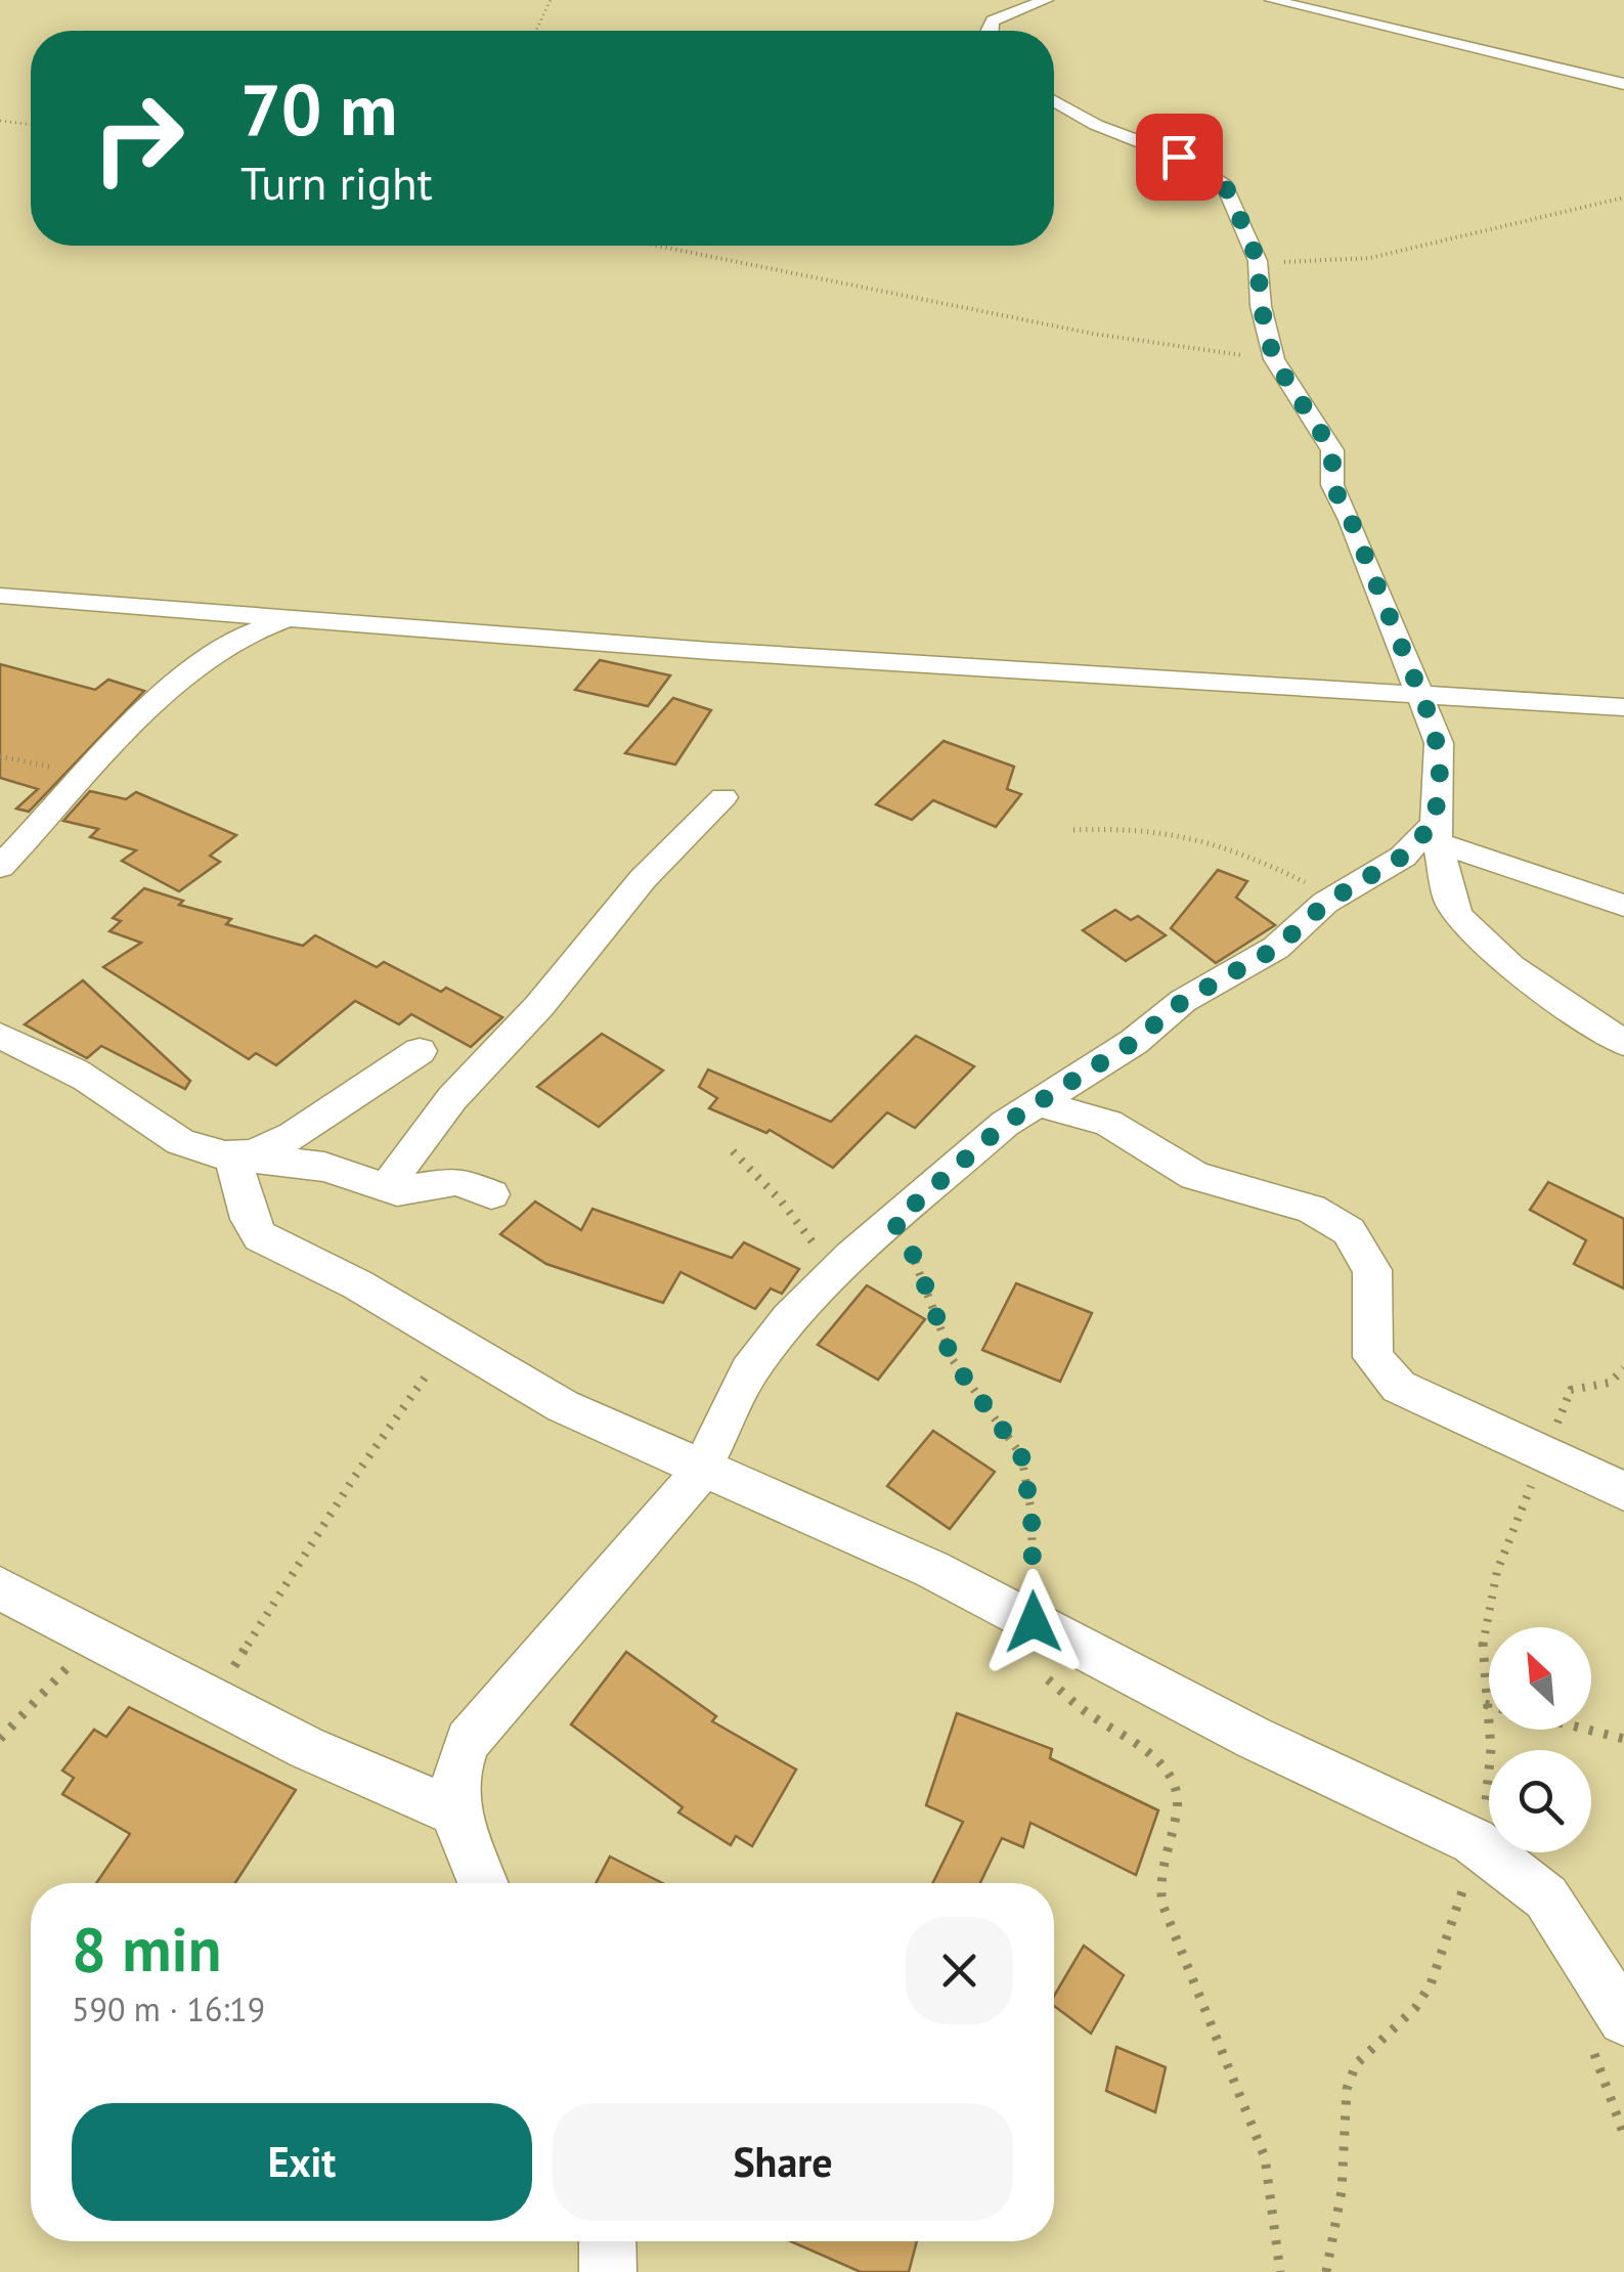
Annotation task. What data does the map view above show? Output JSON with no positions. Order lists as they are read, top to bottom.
{
  "north": "top left",
  "page": {
    "turn": ["70 m", "Turn right"],
    "heading": ["8 min", "590 m · 16:19"],
    "buttons": ["Exit", "Share"]
  }
}
